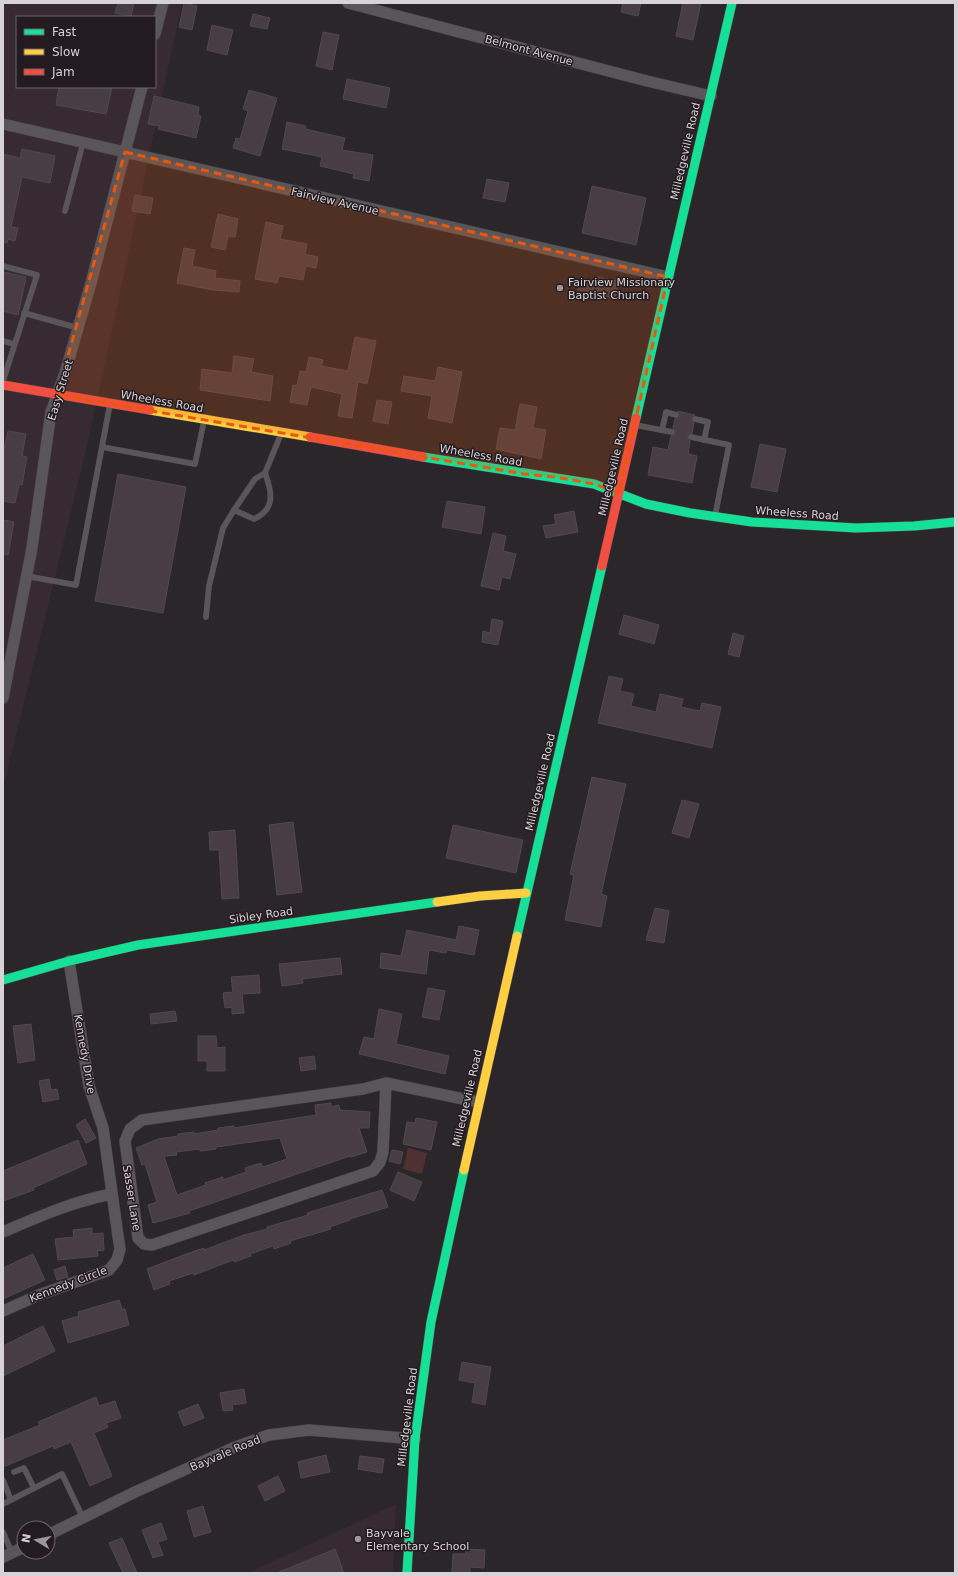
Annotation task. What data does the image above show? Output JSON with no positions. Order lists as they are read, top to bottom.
{
  "streets": {
    "street": [
      "Belmont Avenue",
      "Milledgeville Road",
      "Fairview Avenue",
      "Easy Street",
      "Wheeless Road",
      "Sibley Road",
      "Kennedy Drive",
      "Sasser Lane",
      "Kennedy Circle",
      "Bayvale Road"
    ]
  },
  "crossings": [
    ["Belmont Avenue", "Milledgeville Road"],
    ["Milledgeville Road", "Fairview Avenue"],
    ["Milledgeville Road", "Wheeless Road"],
    ["Milledgeville Road", "Sibley Road"],
    ["Milledgeville Road", "Sasser Lane"],
    ["Milledgeville Road", "Bayvale Road"],
    ["Fairview Avenue", "Easy Street"],
    ["Easy Street", "Wheeless Road"],
    ["Sibley Road", "Kennedy Drive"],
    ["Kennedy Drive", "Kennedy Circle"]
  ],
  "places": ["Fairview Missionary Baptist Church", "Bayvale Elementary School"],
  "legend": ["Fast", "Slow", "Jam"],
  "north": "left"
}
